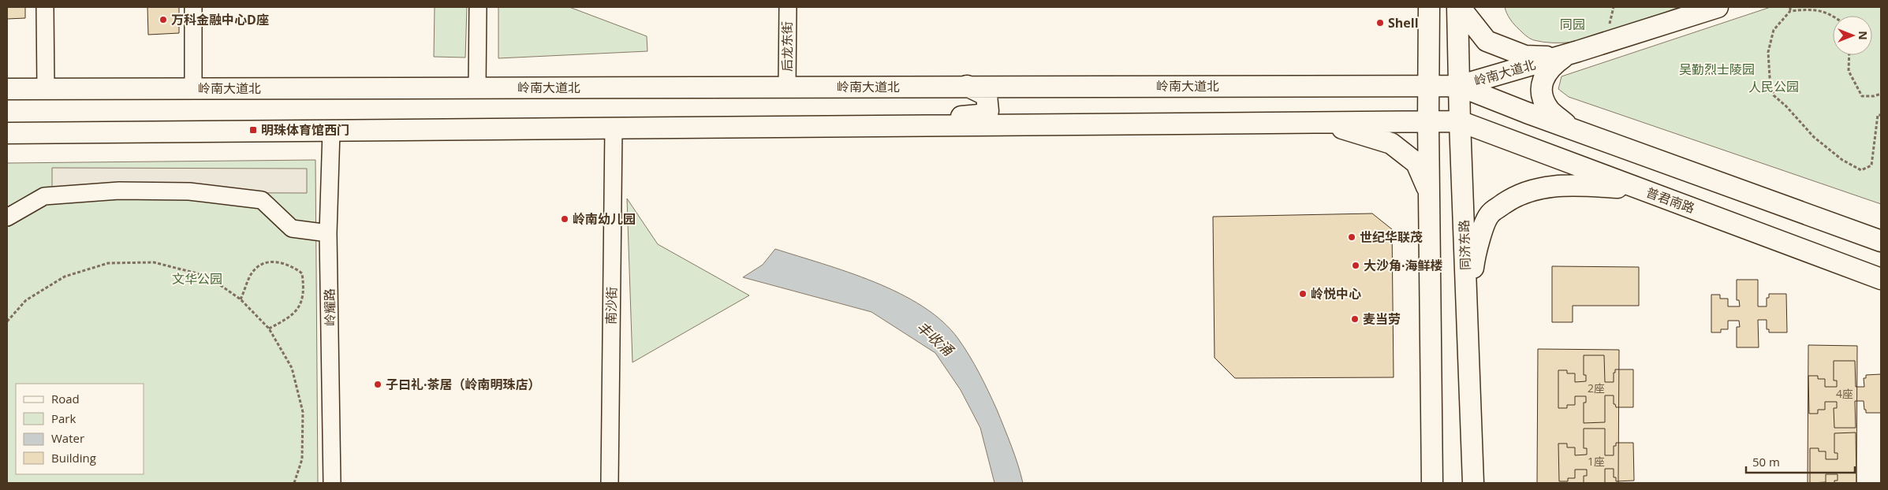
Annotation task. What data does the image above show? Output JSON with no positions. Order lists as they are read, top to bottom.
{
  "streets": {
    "main road": ["岭南大道北", "普君南路", "同济东路"],
    "street": ["后龙东街", "南沙街", "岭耀路"]
  },
  "crossings": [
    ["后龙东街", "岭南大道北"],
    ["岭南大道北", "同济东路"],
    ["普君南路", "同济东路"]
  ],
  "water": ["丰收涌"],
  "parks": [
    "同园",
    "吴勤烈士陵园",
    "人民公园",
    "文华公园"
  ],
  "places": {
    "other": [
      "万科金融中心D座",
      "Shell",
      "岭南幼儿园",
      "世纪华联茂",
      "大沙角·海鲜楼",
      "岭悦中心",
      "麦当劳",
      "子曰礼·茶居（岭南明珠店）"
    ],
    "transit": ["明珠体育馆西门"]
  },
  "house_numbers": ["2座", "4座", "1座"],
  "legend": [
    "Road",
    "Park",
    "Water",
    "Building"
  ],
  "scale_bar": "50 m",
  "north": "right"
}
